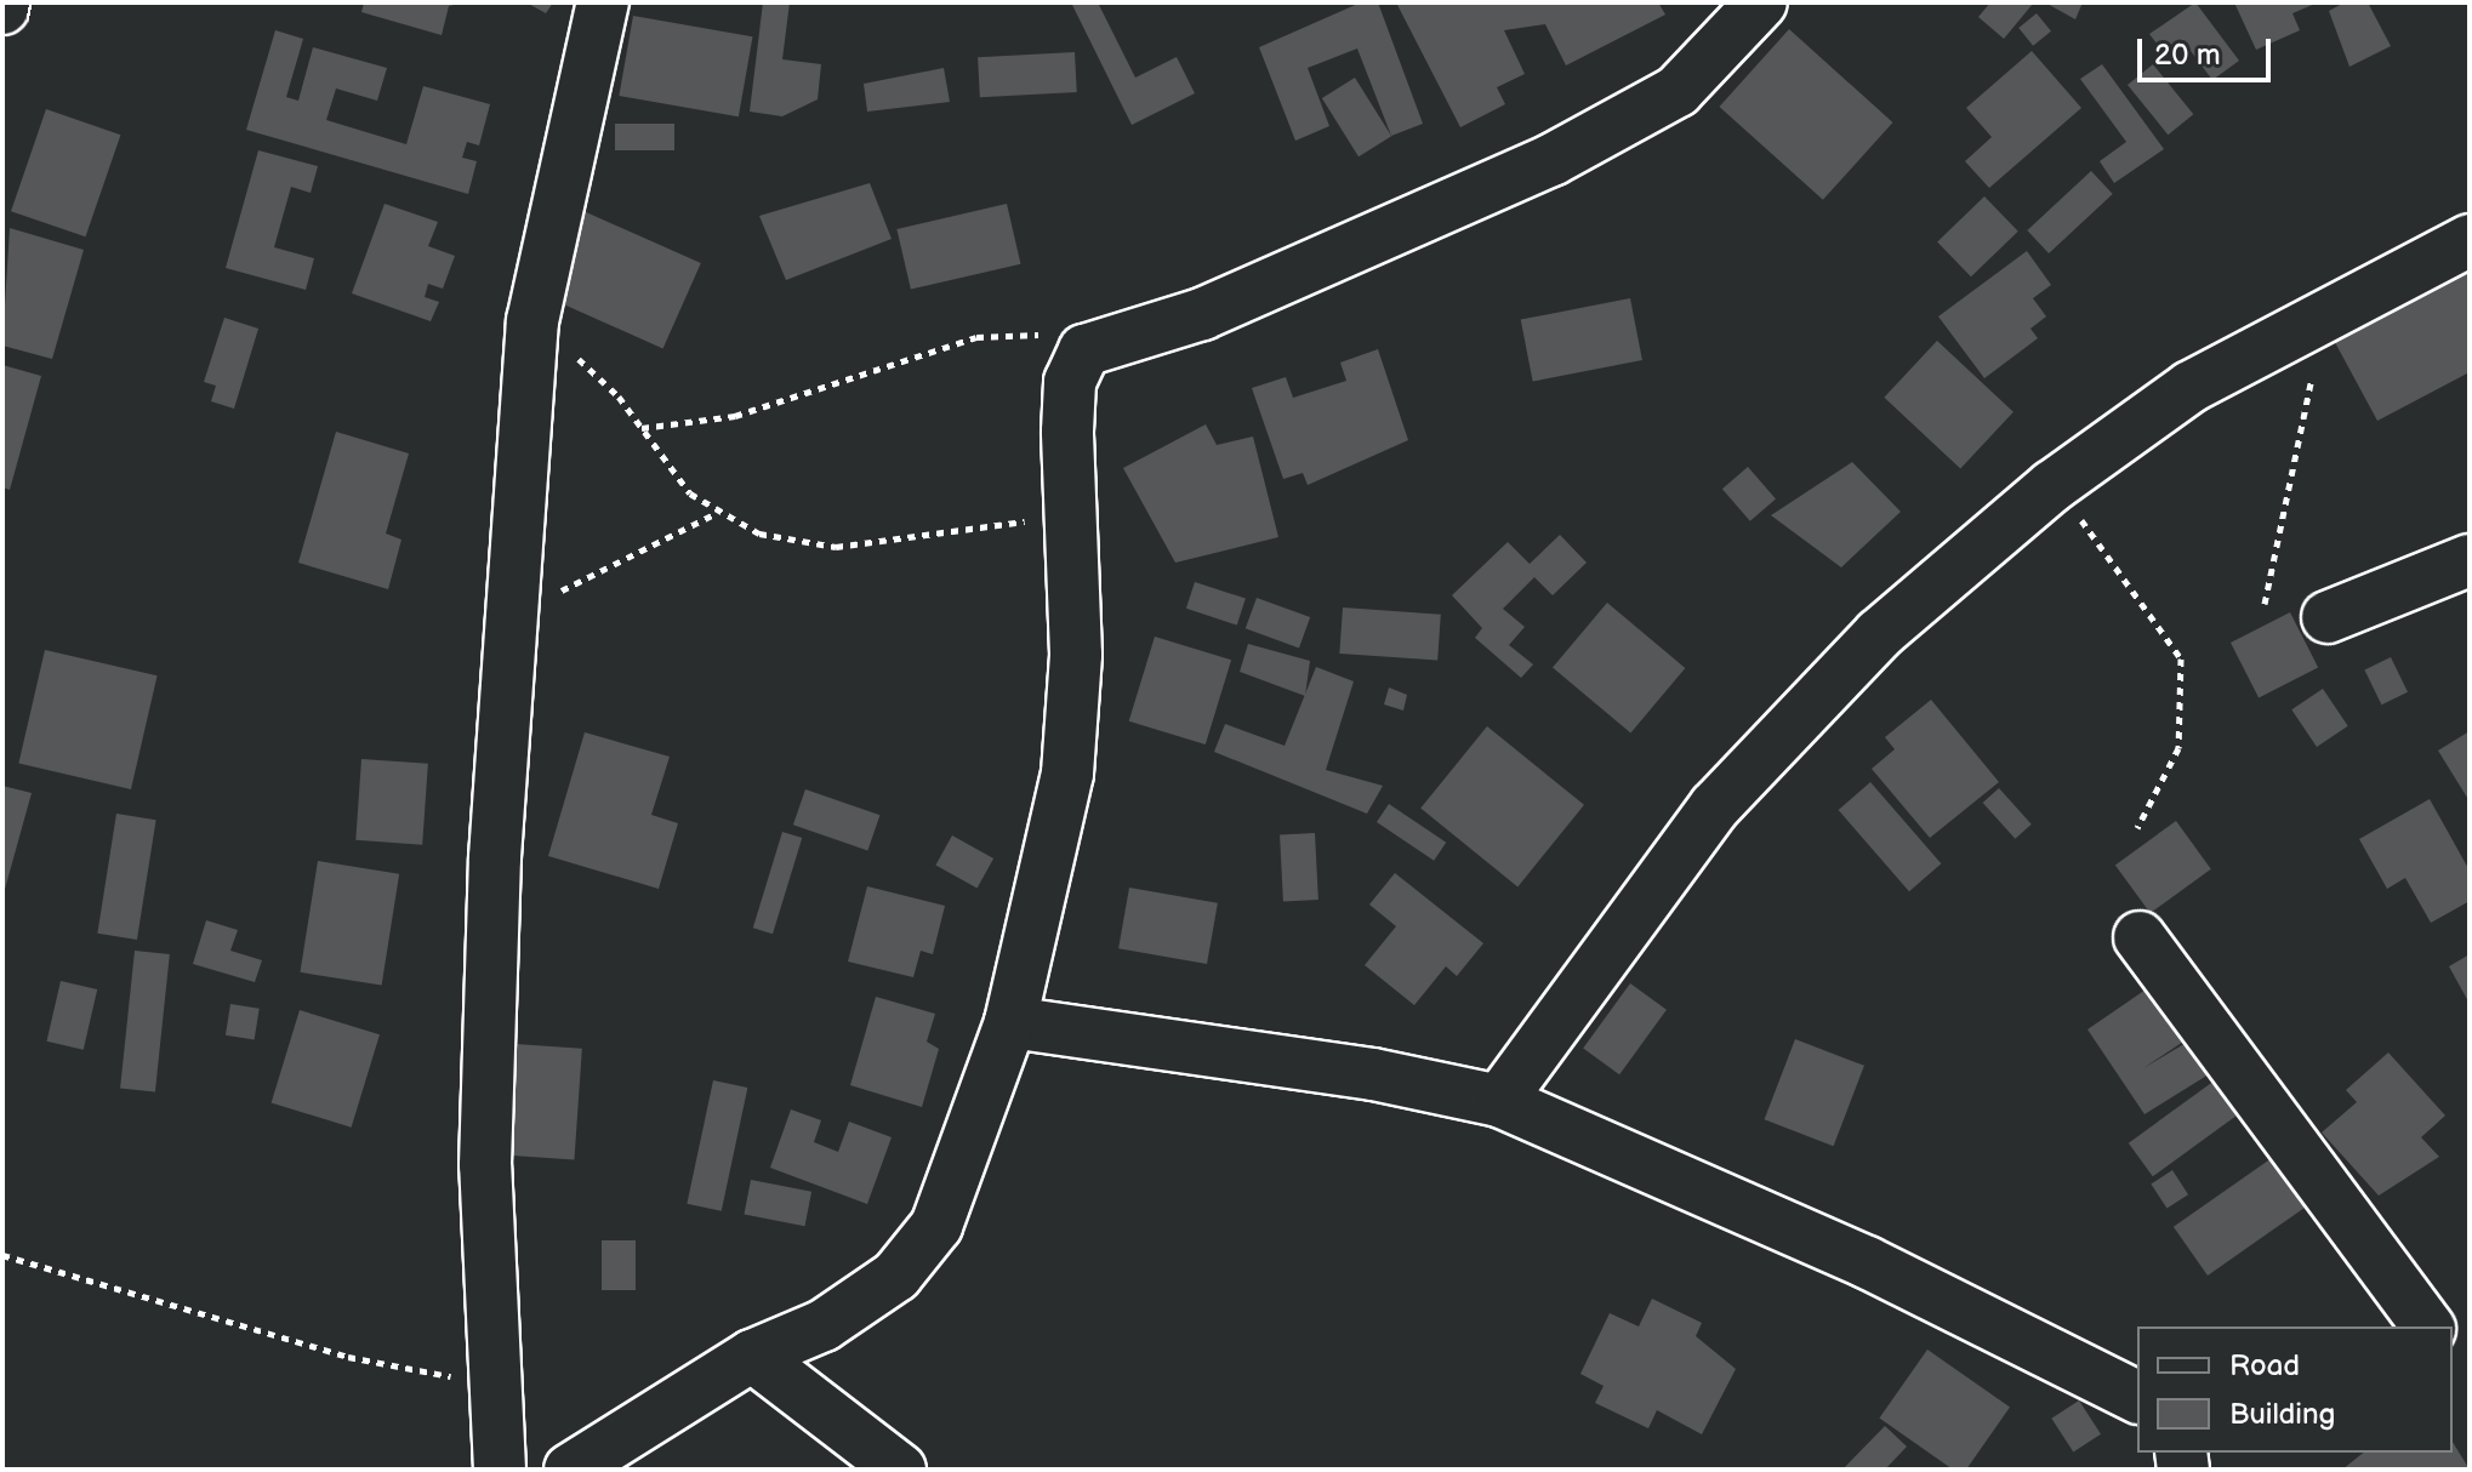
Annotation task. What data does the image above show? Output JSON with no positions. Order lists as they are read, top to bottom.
{
  "legend": ["Road", "Building"],
  "scale_bar": "20 m"
}
